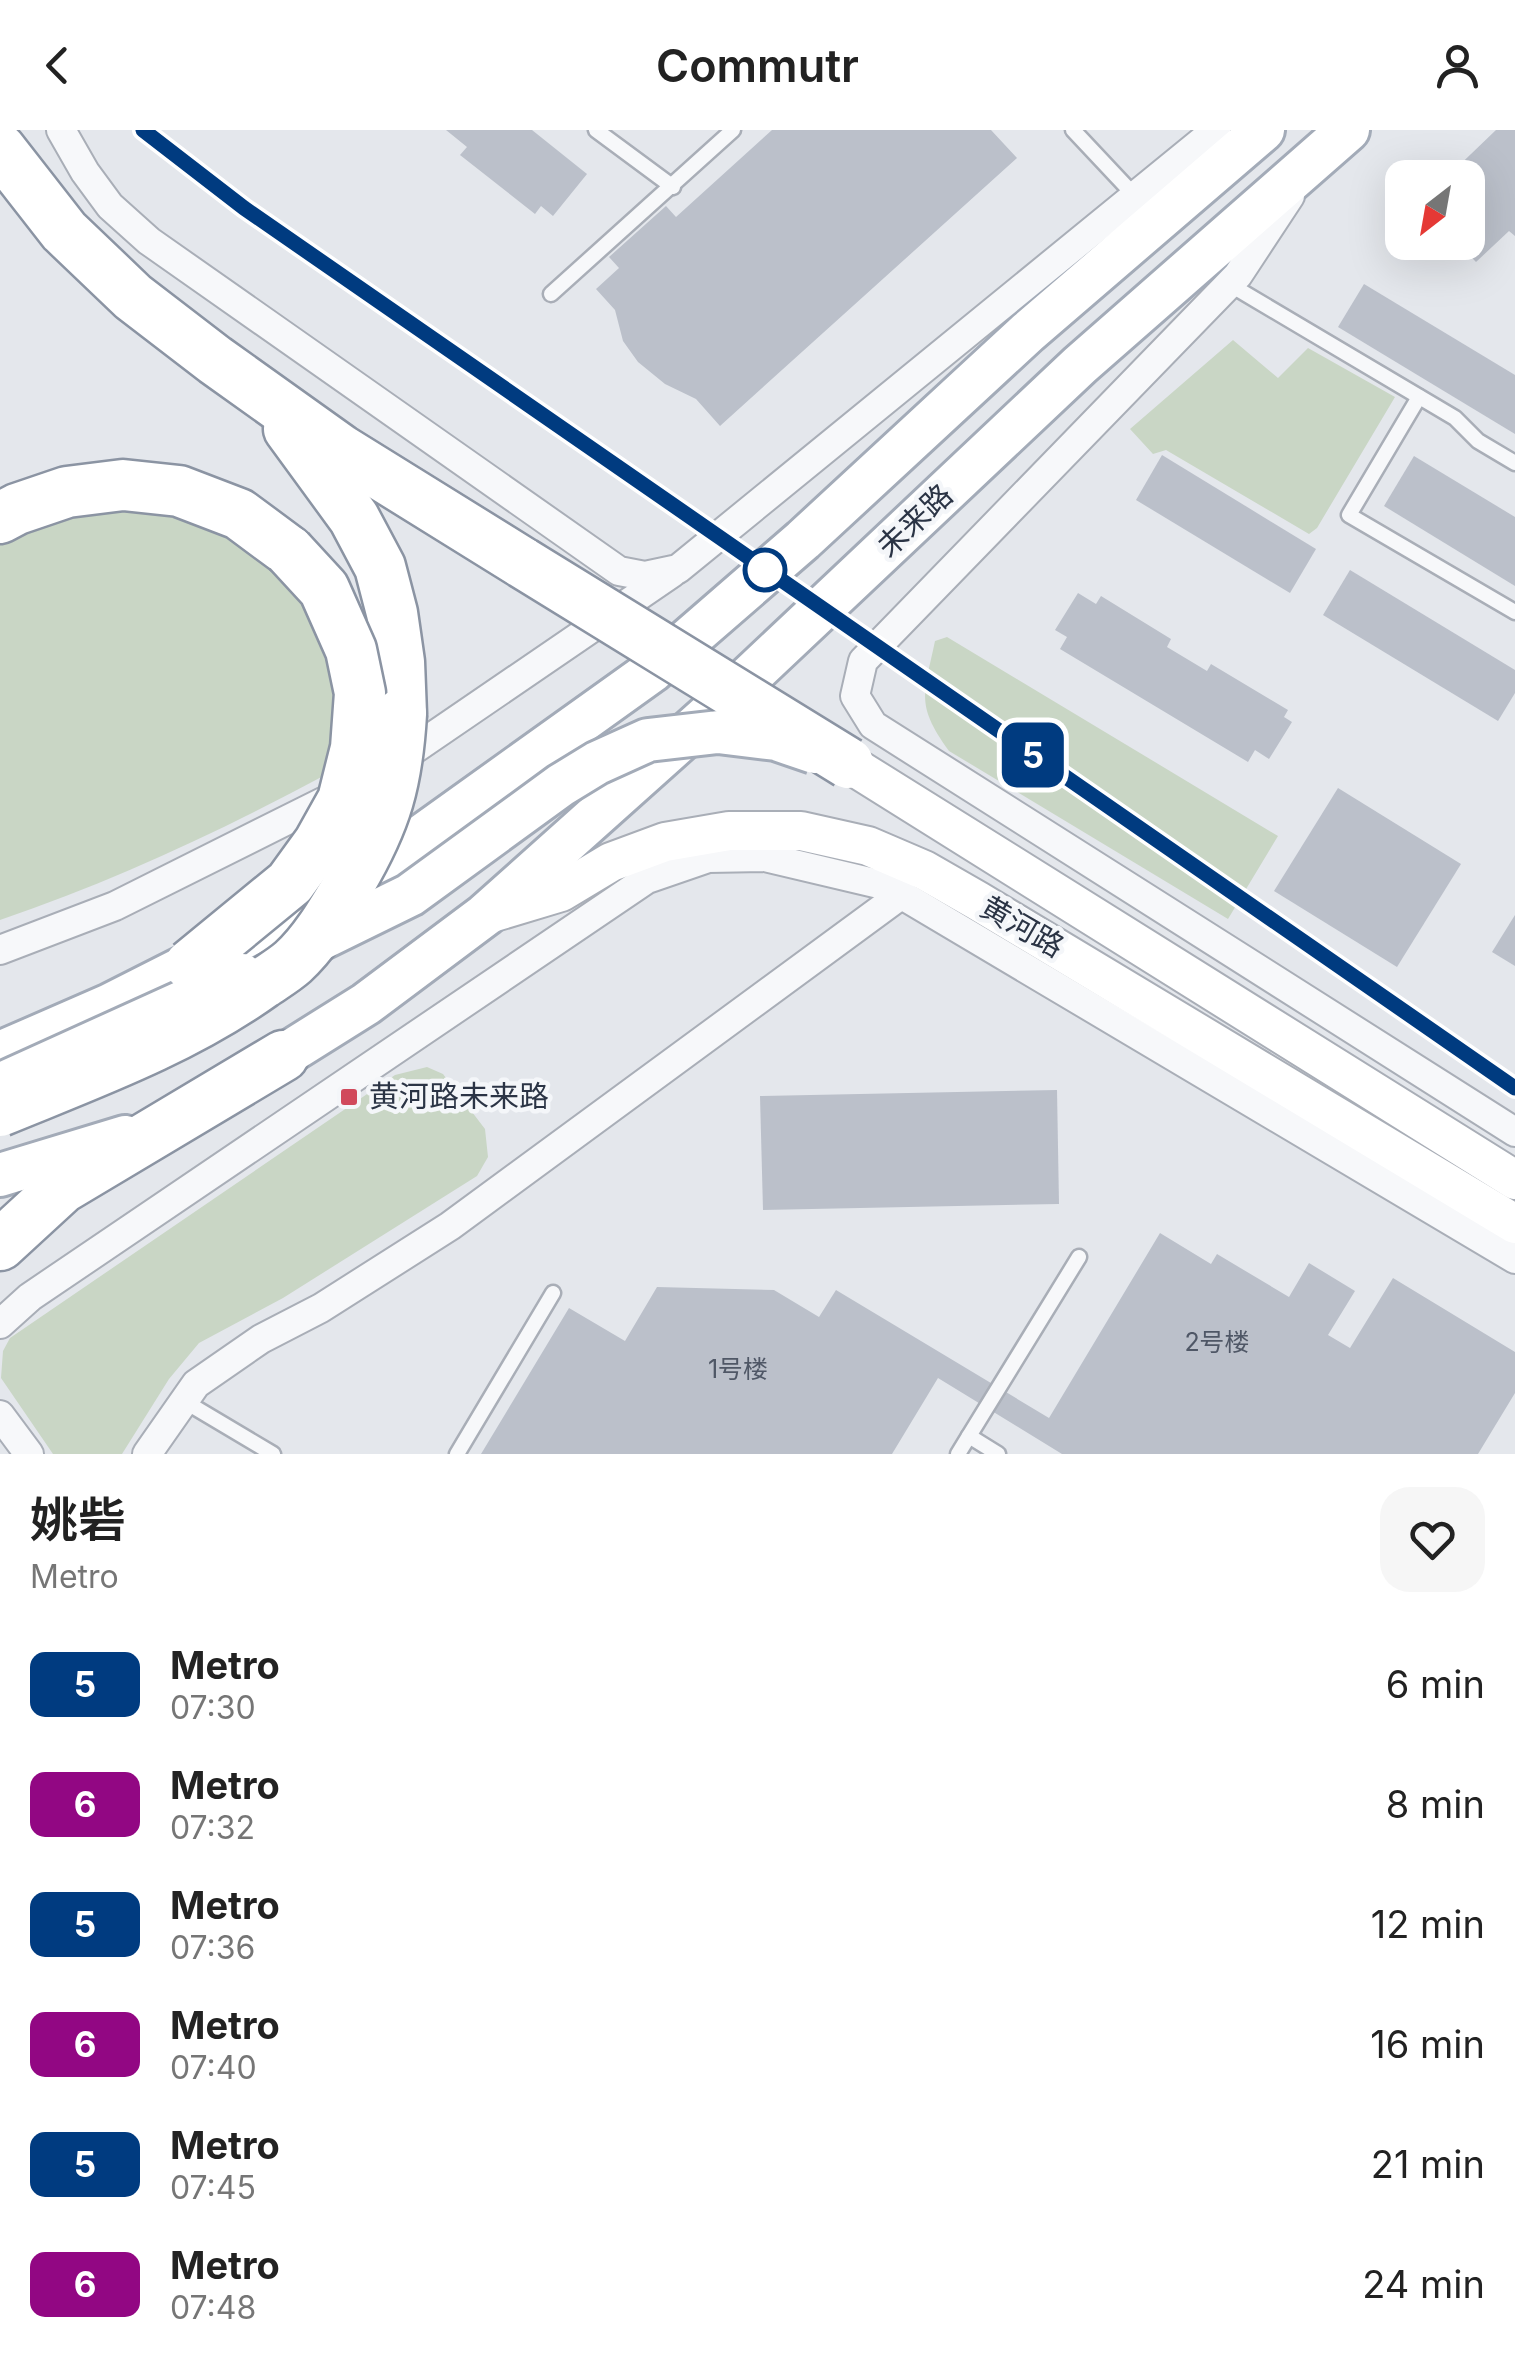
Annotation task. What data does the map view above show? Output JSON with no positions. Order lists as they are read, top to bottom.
{
  "streets": {
    "main road": ["未来路", "黄河路"]
  },
  "crossings": [
    ["未来路", "黄河路"]
  ],
  "places": {
    "transit": ["黄河路未来路"]
  },
  "lines": ["metro line 5"],
  "house_numbers": ["2号楼", "1号楼"],
  "north": "bottom left",
  "page": {
    "header": "Commutr",
    "on_map": "5",
    "heading": ["姚砦", "Metro"],
    "list": [
      {
        "mark": "5",
        "name": "Metro",
        "note": "07:30",
        "value": "6 min"
      },
      {
        "mark": "6",
        "name": "Metro",
        "note": "07:32",
        "value": "8 min"
      },
      {
        "mark": "5",
        "name": "Metro",
        "note": "07:36",
        "value": "12 min"
      },
      {
        "mark": "6",
        "name": "Metro",
        "note": "07:40",
        "value": "16 min"
      },
      {
        "mark": "5",
        "name": "Metro",
        "note": "07:45",
        "value": "21 min"
      },
      {
        "mark": "6",
        "name": "Metro",
        "note": "07:48",
        "value": "24 min"
      }
    ]
  }
}
